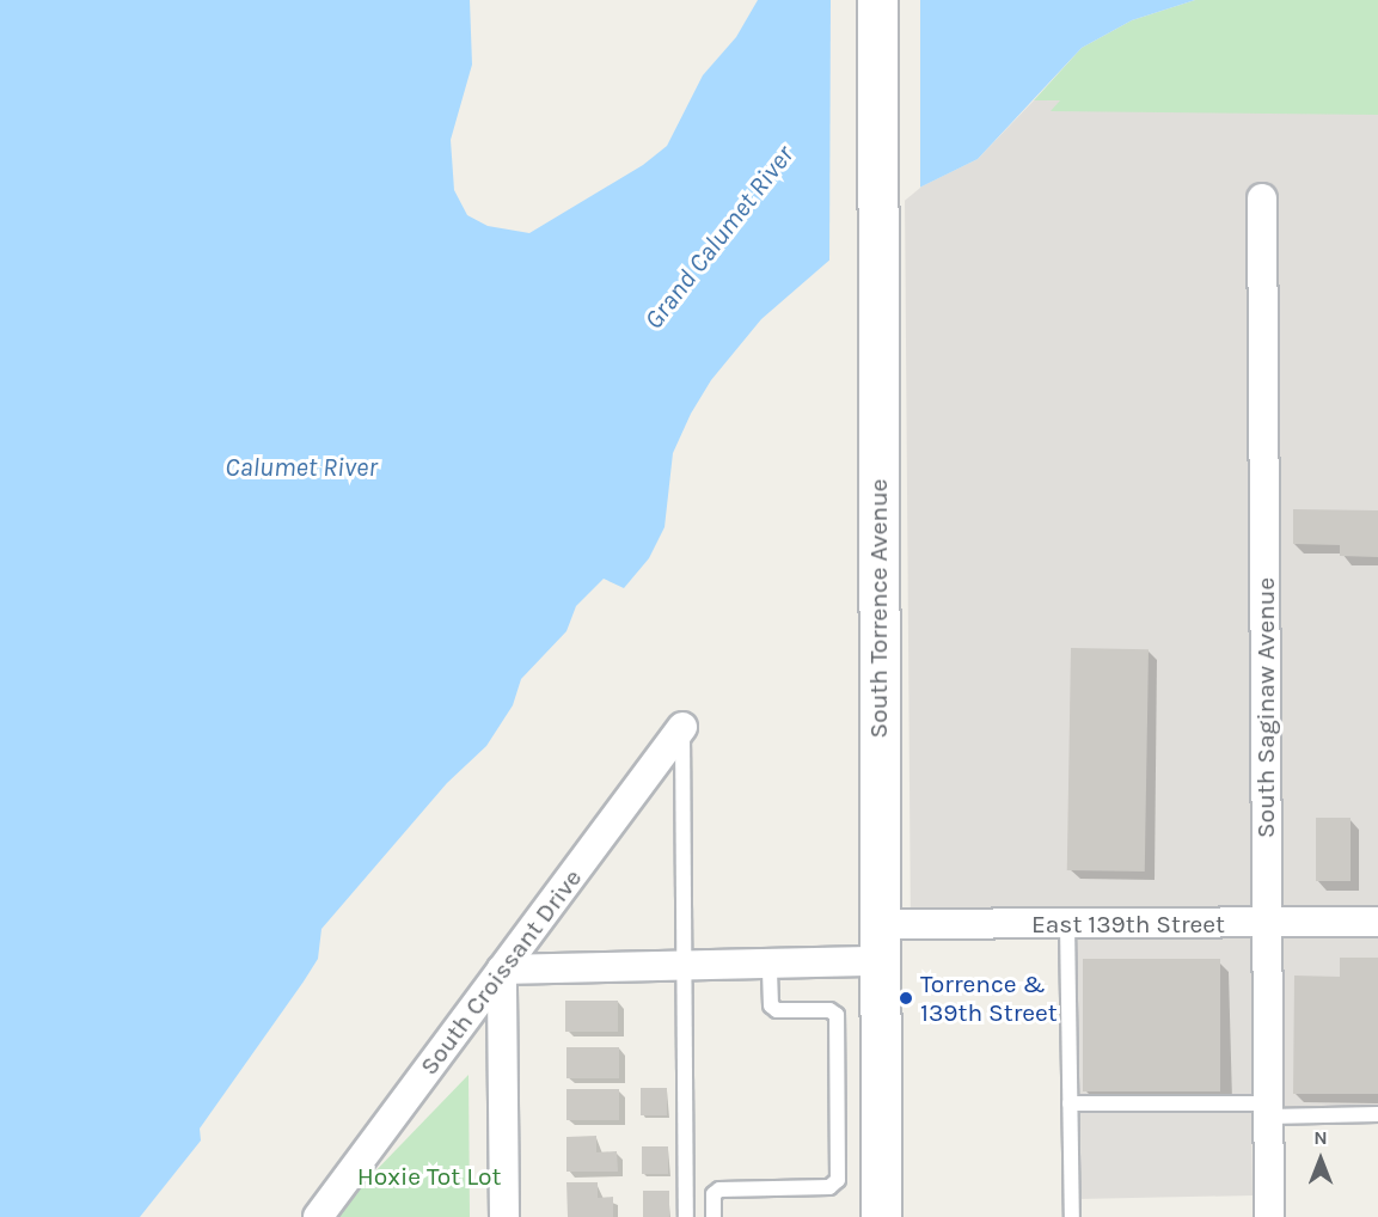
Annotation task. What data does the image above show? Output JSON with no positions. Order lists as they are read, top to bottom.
{
  "streets": {
    "main road": ["South Torrence Avenue"],
    "street": ["South Saginaw Avenue", "East 139th Street", "South Croissant Drive"]
  },
  "crossings": [
    ["South Torrence Avenue", "East 139th Street"],
    ["South Saginaw Avenue", "East 139th Street"],
    ["East 139th Street", "South Croissant Drive"]
  ],
  "water": ["Grand Calumet River", "Calumet River"],
  "parks": ["Hoxie Tot Lot"],
  "places": ["Torrence & 139th Street"],
  "north": "top"
}
